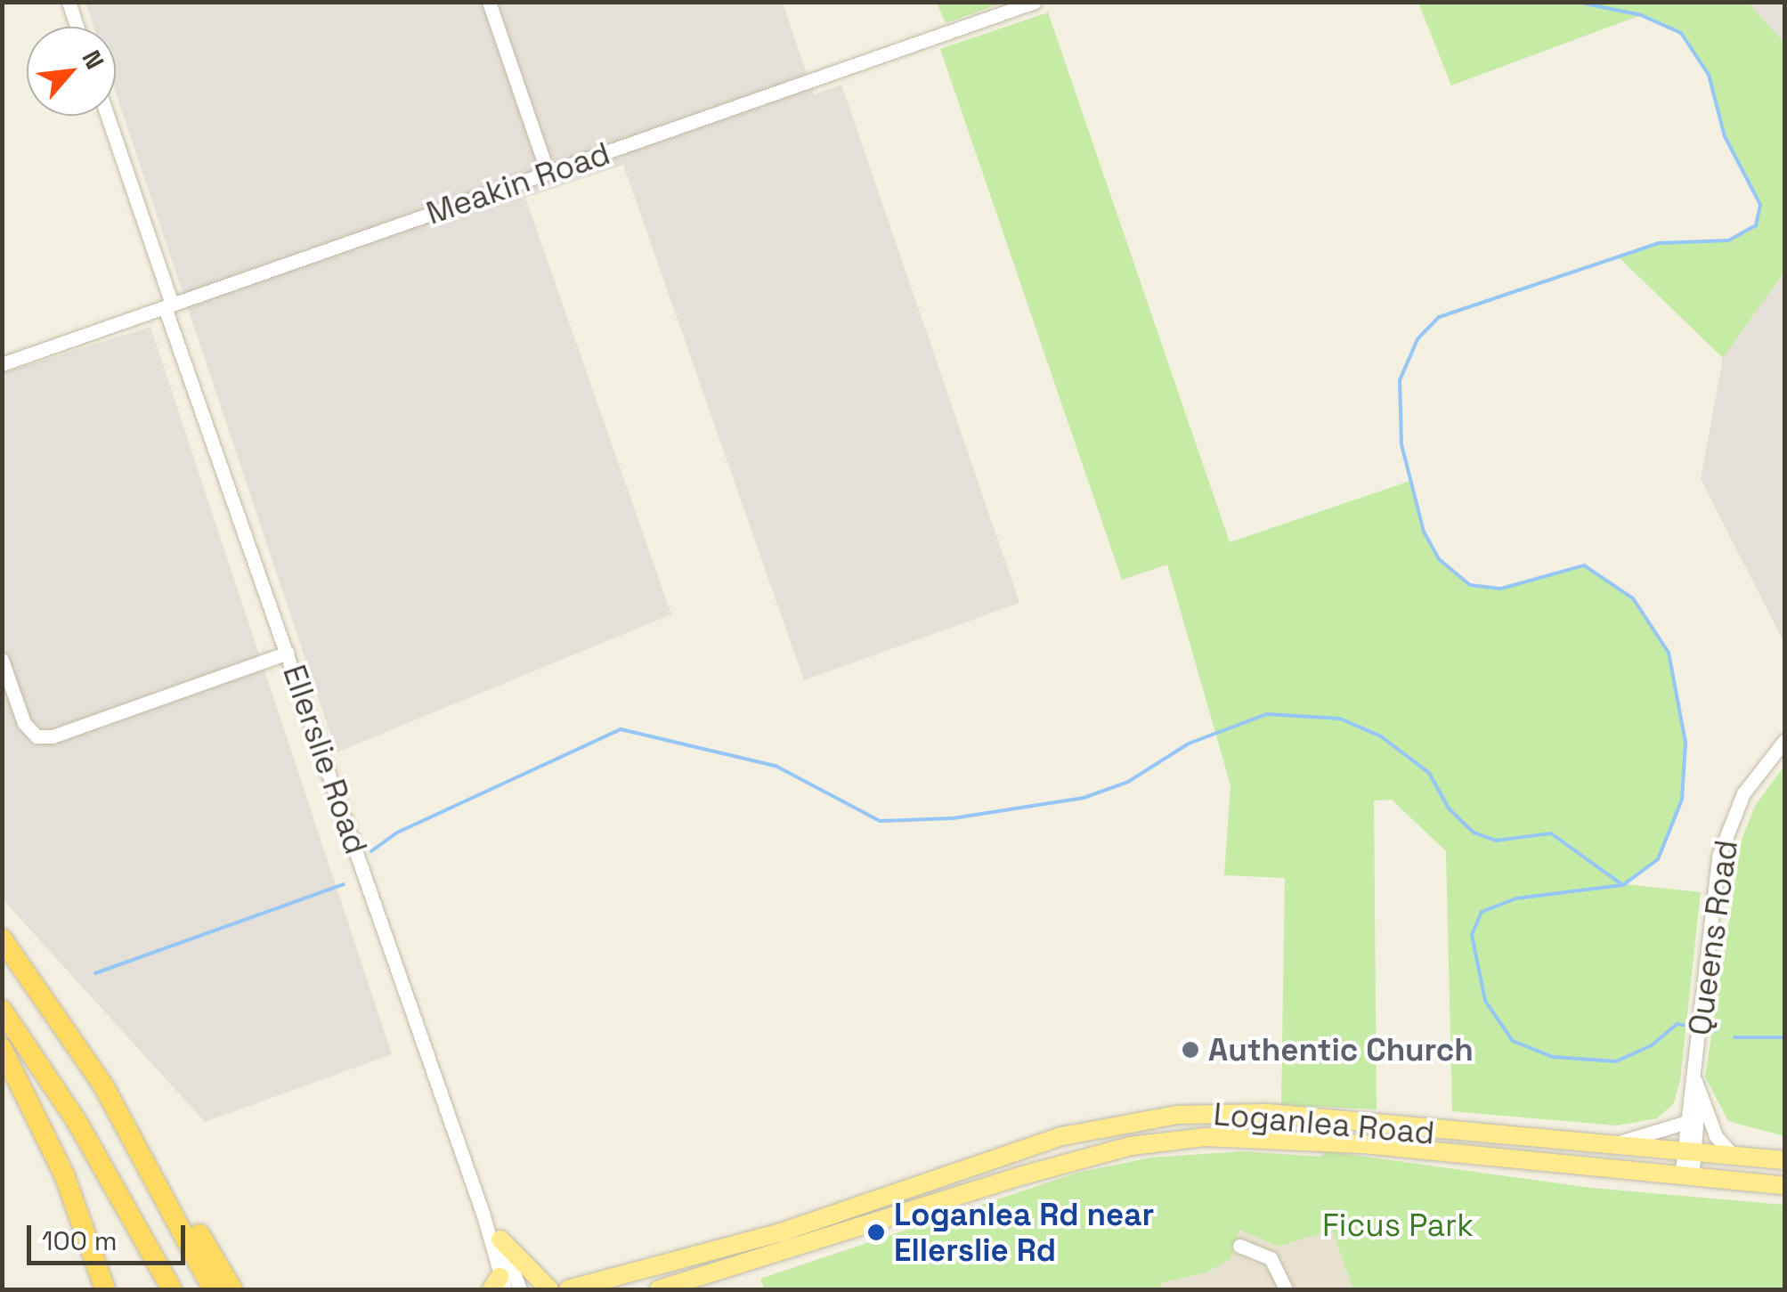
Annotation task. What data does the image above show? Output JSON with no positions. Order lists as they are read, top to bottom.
{
  "streets": {
    "main road": ["Loganlea Road"],
    "street": ["Meakin Road", "Ellerslie Road", "Queens Road"]
  },
  "crossings": [
    ["Meakin Road", "Ellerslie Road"],
    ["Queens Road", "Loganlea Road"]
  ],
  "parks": ["Ficus Park"],
  "places": ["Authentic Church", "Loganlea Rd near Ellerslie Rd"],
  "scale_bar": "100 m",
  "north": "top right"
}
